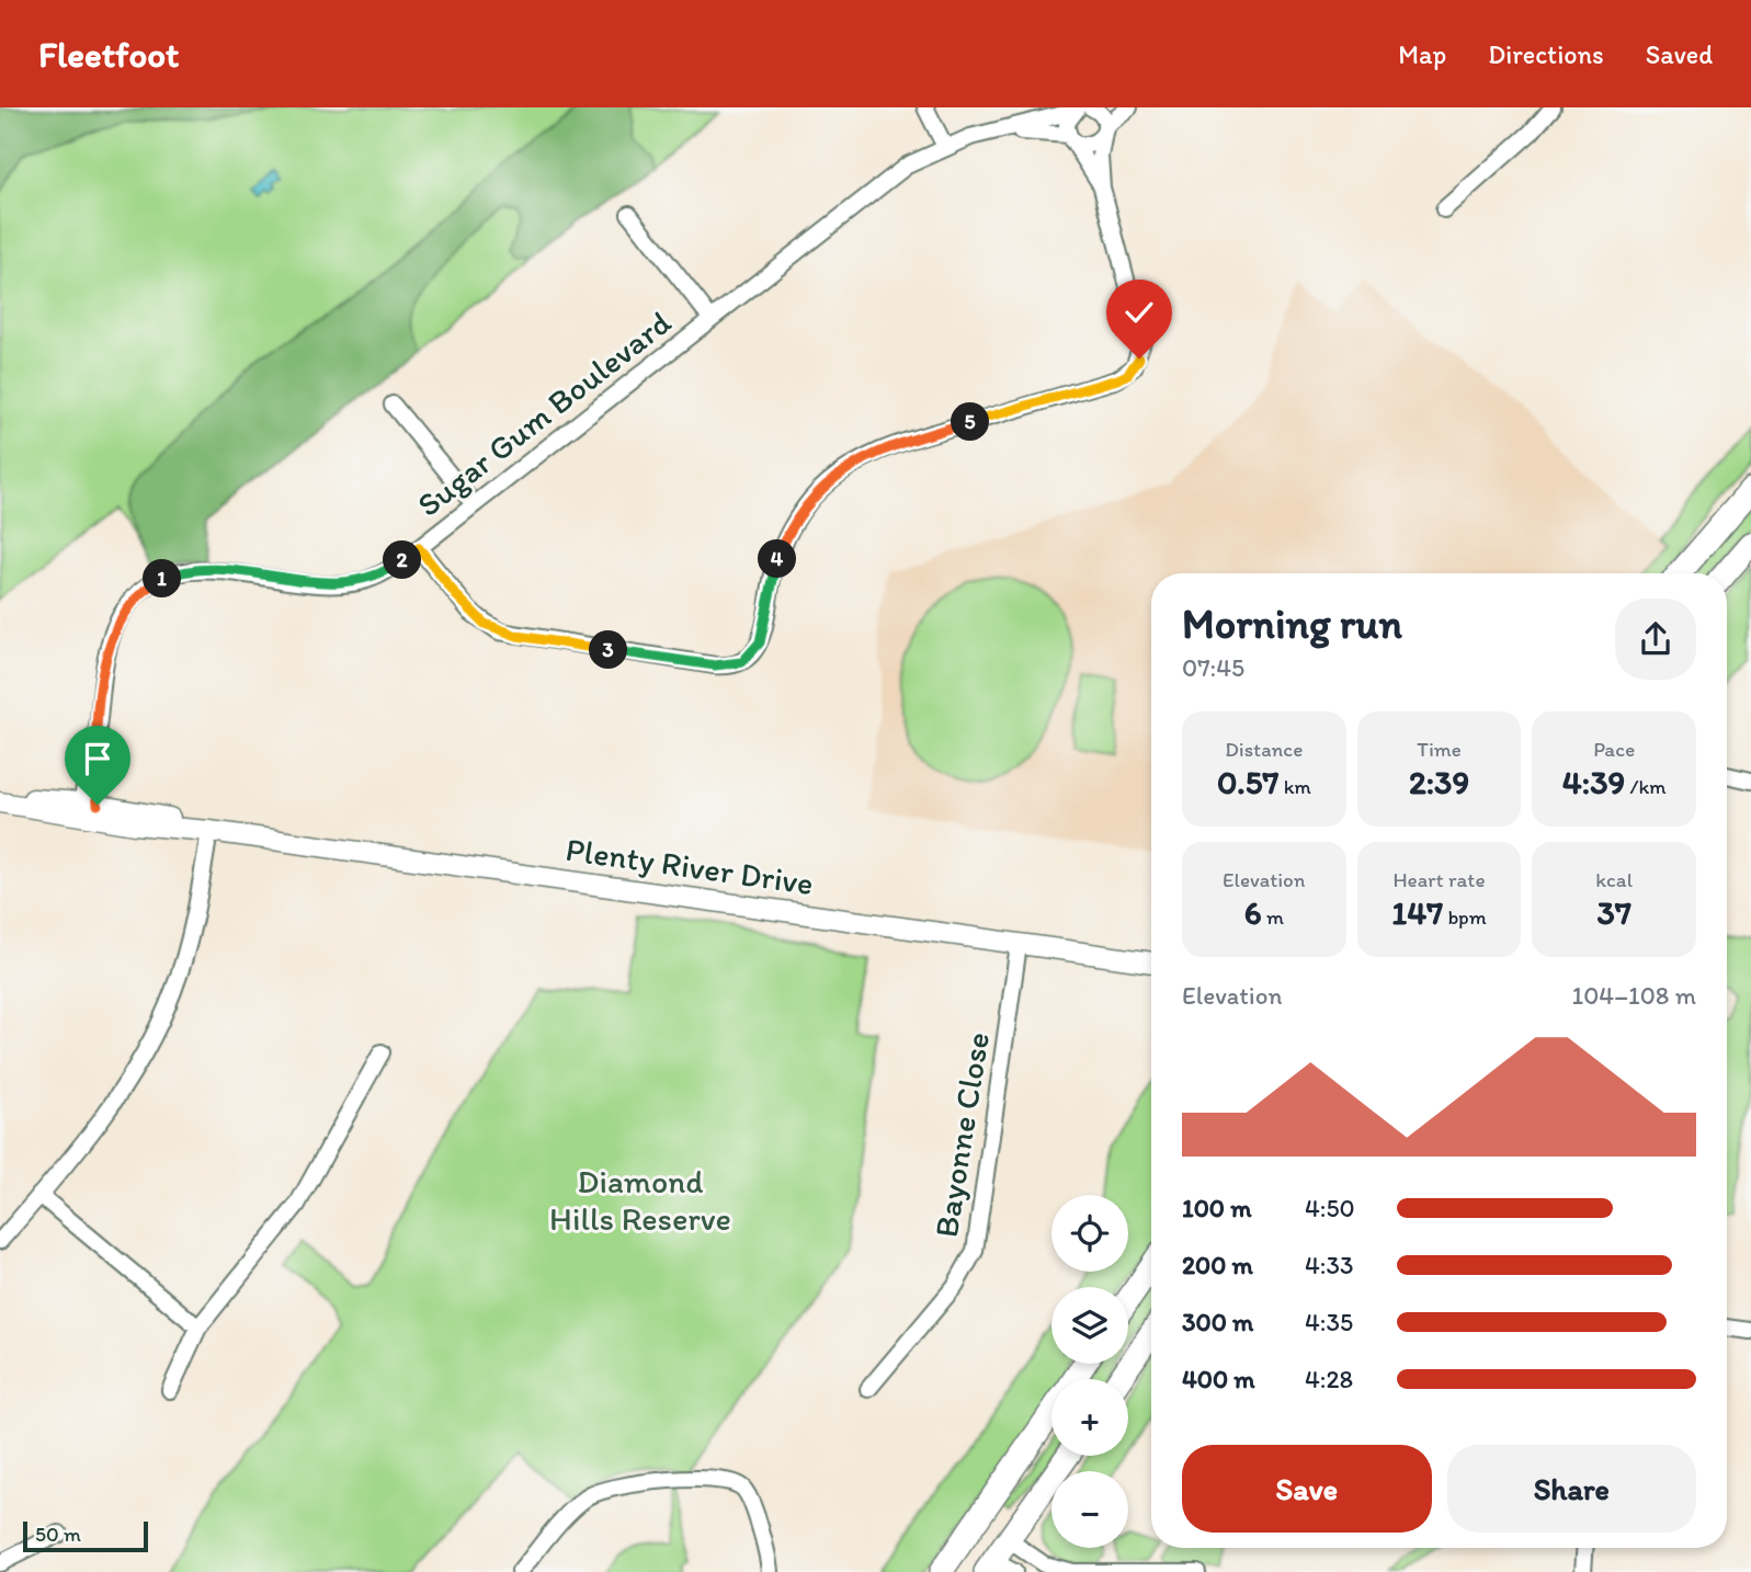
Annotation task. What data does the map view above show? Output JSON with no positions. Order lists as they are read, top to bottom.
{
  "streets": {
    "street": ["Sugar Gum Boulevard", "Plenty River Drive", "Bayonne Close"]
  },
  "crossings": [
    ["Sugar Gum Boulevard", "Plenty River Drive"],
    ["Plenty River Drive", "Bayonne Close"]
  ],
  "parks": ["Diamond Hills Reserve"],
  "scale_bar": "50 m",
  "page": {
    "header": "Fleetfoot",
    "nav": ["Map", "Directions", "Saved"],
    "pins": [
      "5",
      "4",
      "2",
      "1",
      "3"
    ],
    "heading": ["Morning run", "07:45"],
    "stats": [
      ["Distance", "0.57 km"],
      ["Time", "2:39"],
      ["Pace", "4:39 /km"],
      ["Elevation", "6 m"],
      ["Heart rate", "147 bpm"],
      ["kcal", "37"]
    ],
    "chart": ["Elevation", "104–108 m"],
    "list": [
      {
        "name": "100 m",
        "note": "4:50"
      },
      {
        "name": "200 m",
        "note": "4:33"
      },
      {
        "name": "300 m",
        "note": "4:35"
      },
      {
        "name": "400 m",
        "note": "4:28"
      }
    ],
    "map_buttons": ["+", "−"],
    "buttons": ["Save", "Share"],
    "scale": "50 m"
  }
}
